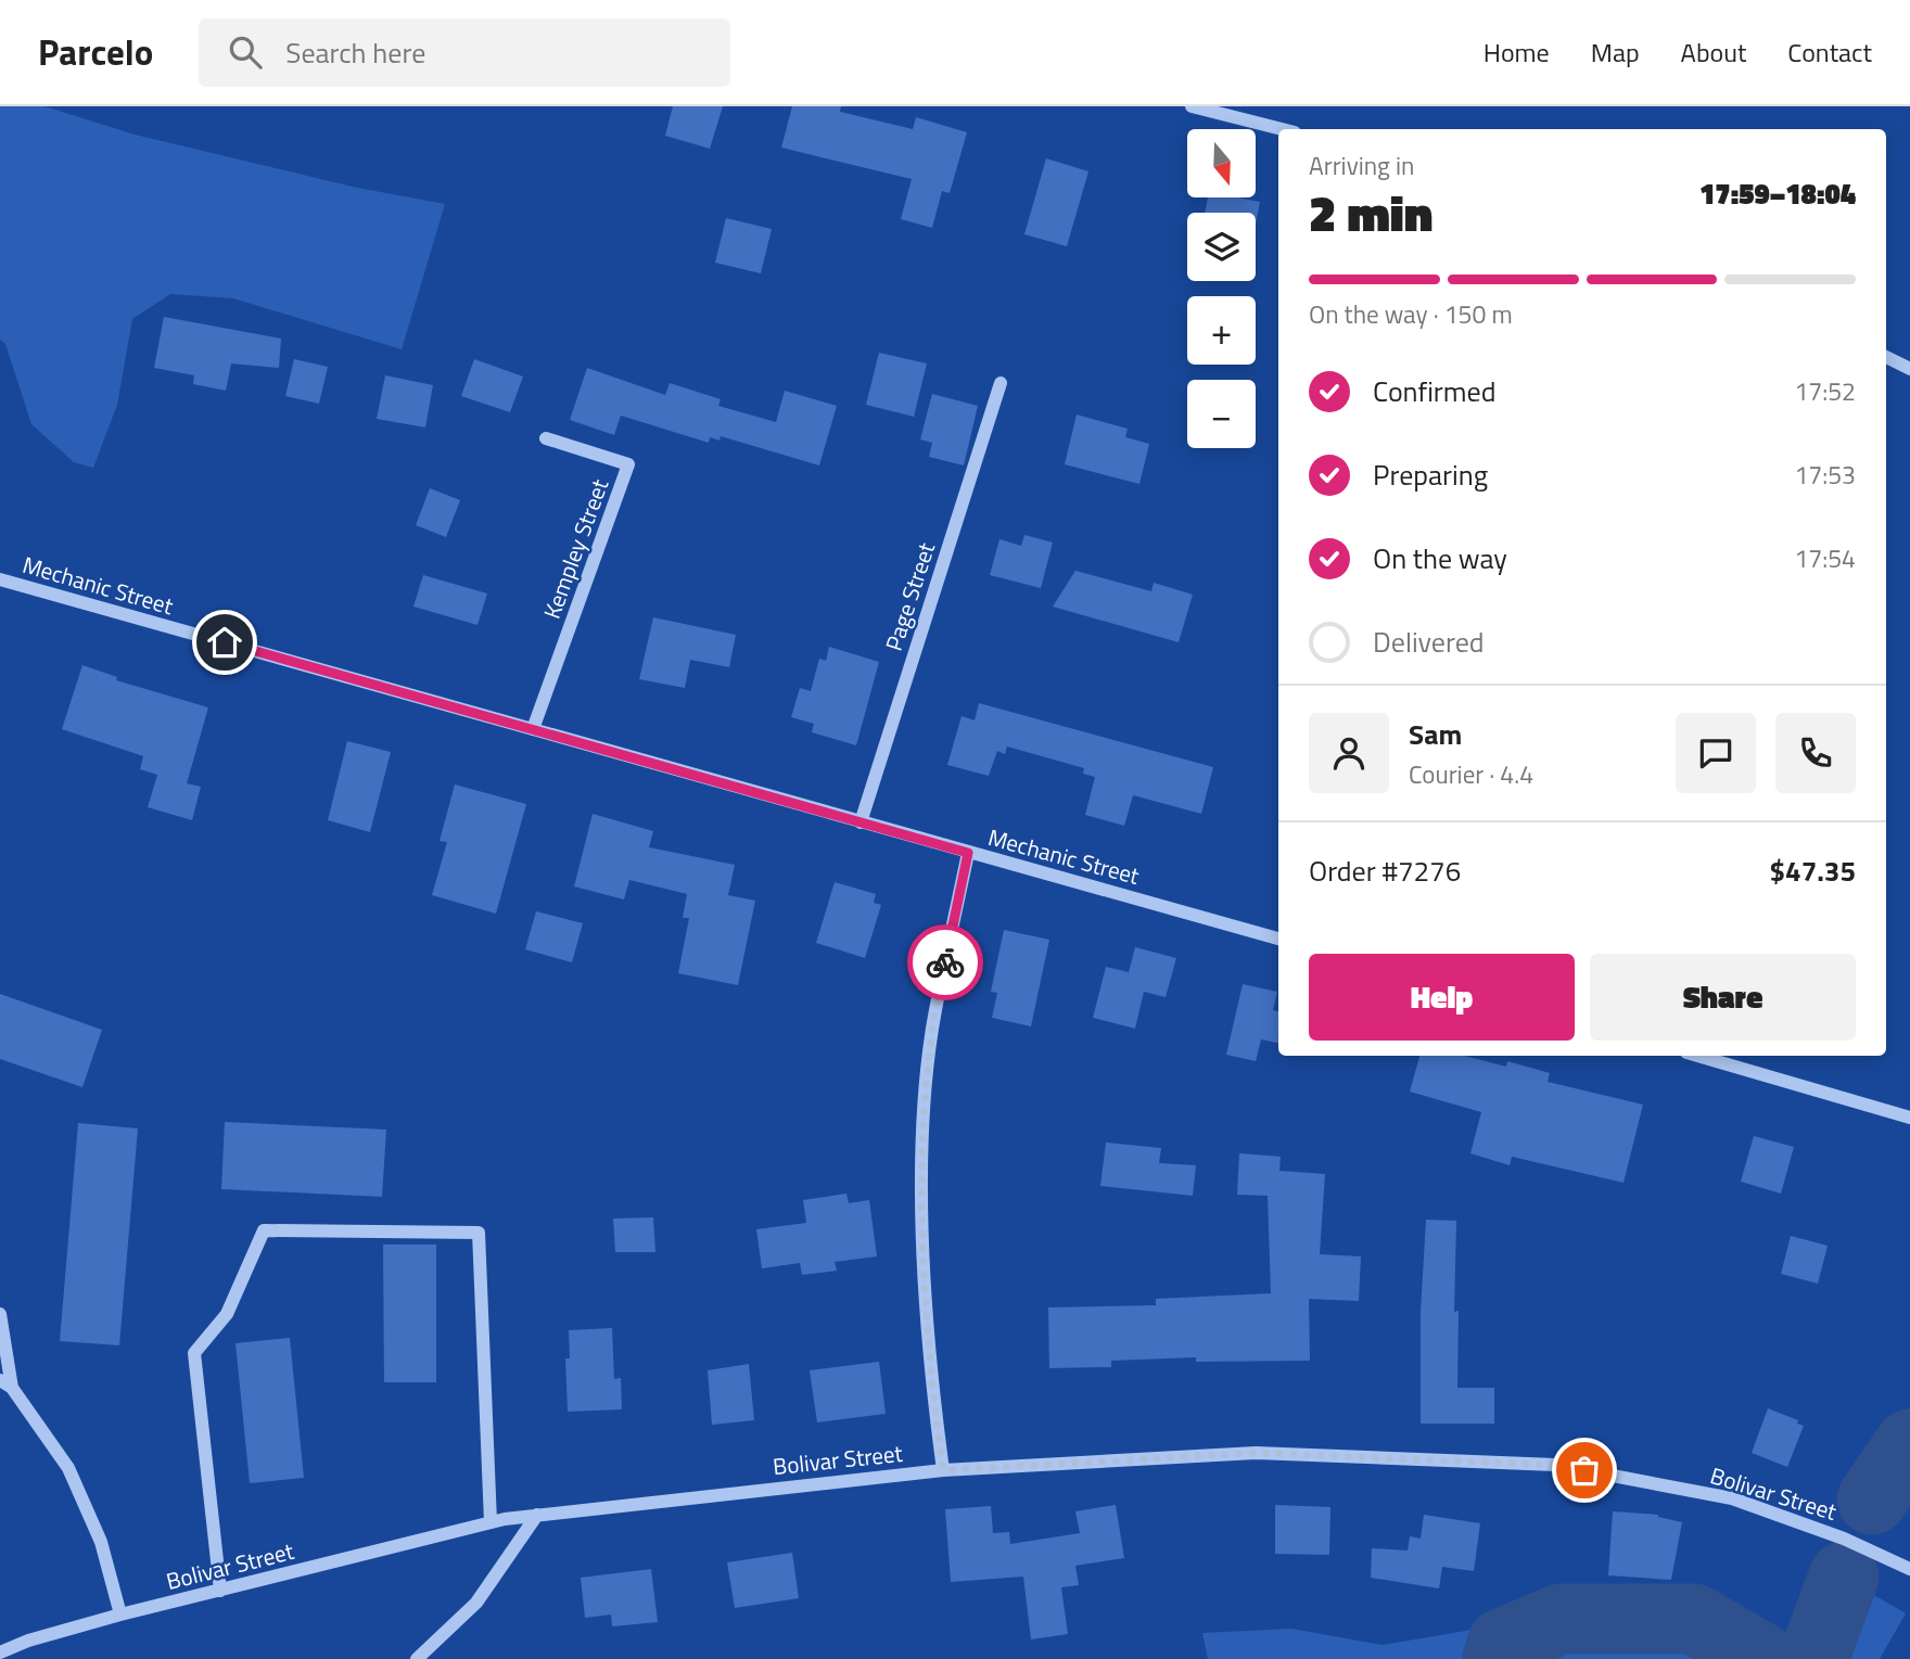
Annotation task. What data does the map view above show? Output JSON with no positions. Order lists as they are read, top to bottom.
{
  "streets": {
    "street": [
      "Kempley Street",
      "Mechanic Street",
      "Page Street",
      "Bolivar Street"
    ]
  },
  "crossings": [
    ["Kempley Street", "Mechanic Street"],
    ["Mechanic Street", "Page Street"]
  ],
  "north": "bottom",
  "page": {
    "header": "Parcelo",
    "search": "Search here",
    "nav": [
      "Home",
      "Map",
      "About",
      "Contact"
    ],
    "map_buttons": ["+", "−"],
    "heading": ["2 min", "Arriving in", "17:59–18:04"],
    "panel": [
      "Sam",
      "Courier · 4.4",
      "Order #7276",
      "$47.35"
    ],
    "bar": "On the way · 150 m",
    "list": [
      ["Confirmed", "17:52"],
      ["Preparing", "17:53"],
      ["On the way", "17:54"],
      "Delivered"
    ],
    "buttons": ["Help", "Share"]
  }
}
